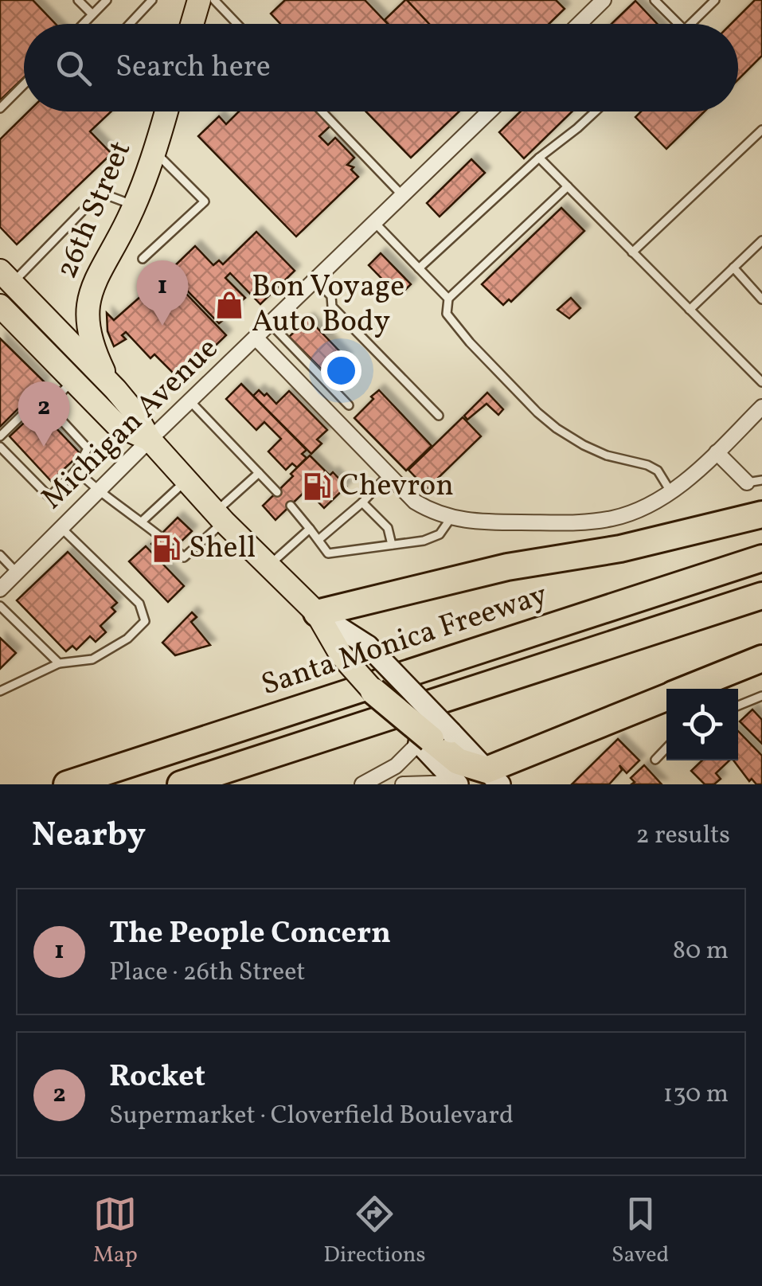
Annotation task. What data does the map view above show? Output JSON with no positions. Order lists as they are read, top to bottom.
{
  "streets": {
    "highway": ["Santa Monica Freeway"],
    "main road": ["26th Street"],
    "street": ["Michigan Avenue"]
  },
  "places": {
    "shop": ["Bon Voyage Auto Body"],
    "fuel station": ["Chevron", "Shell"]
  },
  "page": {
    "search": "Search here",
    "pins": ["1", "2"],
    "heading": ["Nearby", "2 results"],
    "list": [
      {
        "mark": "1",
        "name": "The People Concern",
        "note": "Place · 26th Street",
        "value": "80 m"
      },
      {
        "mark": "2",
        "name": "Rocket",
        "note": "Supermarket · Cloverfield Boulevard",
        "value": "130 m"
      }
    ],
    "nav": ["Map", "Directions", "Saved"]
  }
}
